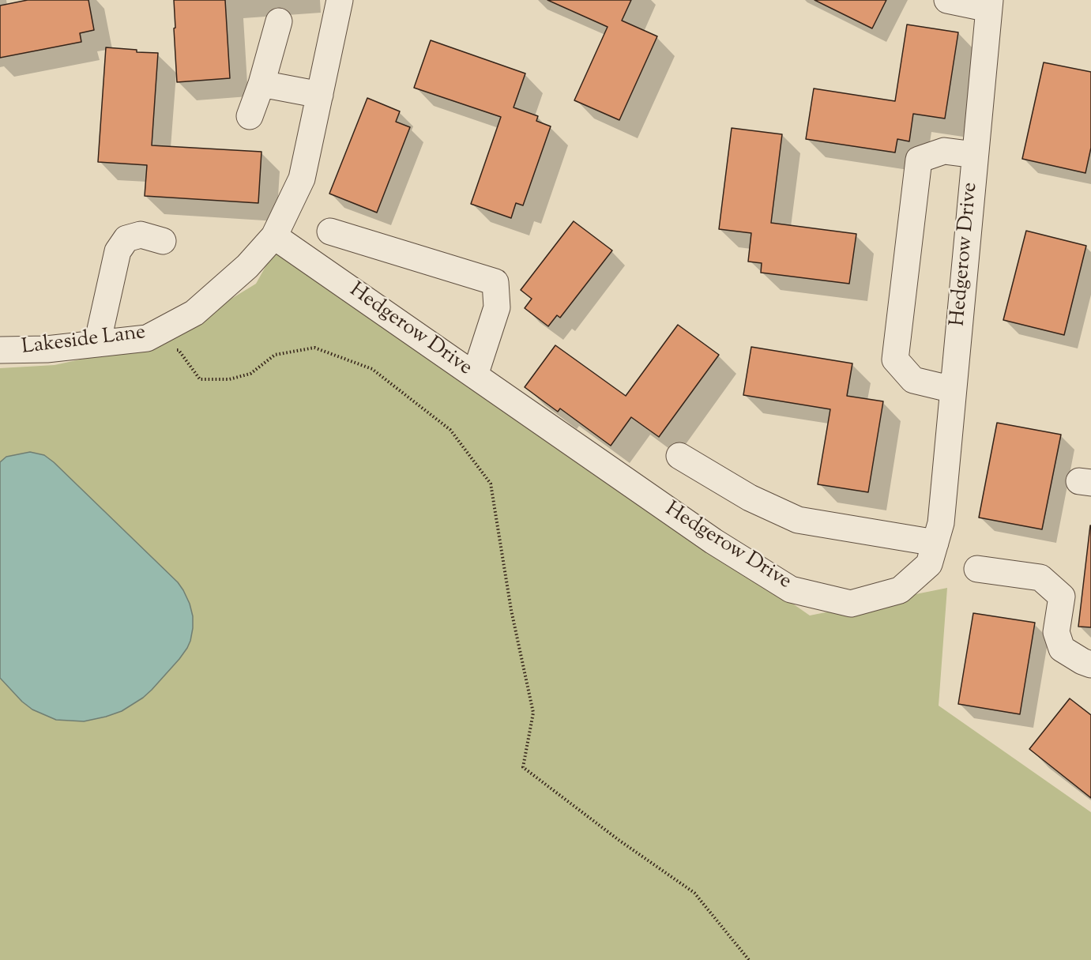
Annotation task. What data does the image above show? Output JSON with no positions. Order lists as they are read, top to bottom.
{
  "streets": {
    "street": ["Hedgerow Drive", "Lakeside Lane"]
  },
  "crossings": [
    ["Hedgerow Drive", "Lakeside Lane"]
  ]
}
